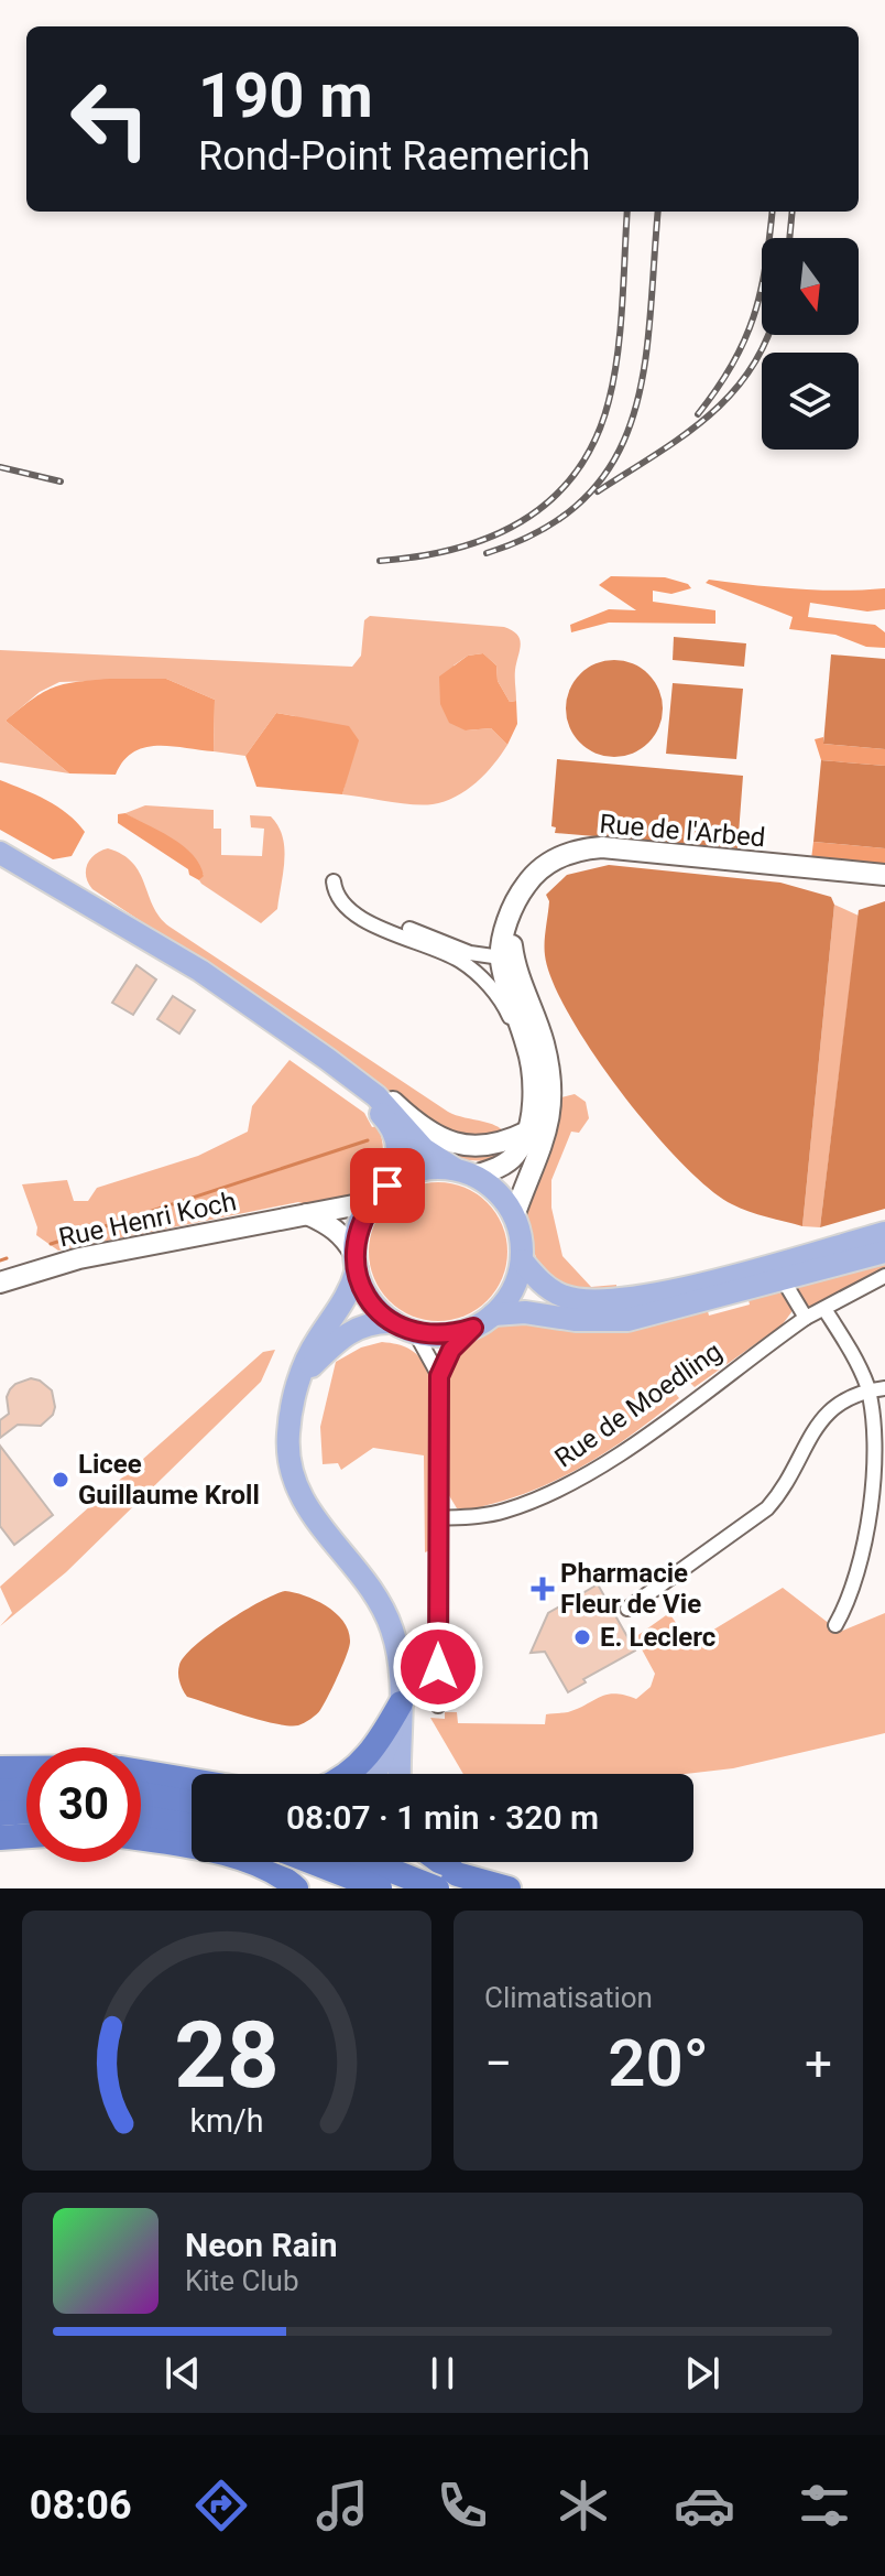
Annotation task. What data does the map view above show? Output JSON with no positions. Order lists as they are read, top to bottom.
{
  "streets": {
    "main road": ["Rue de l'Arbed", "Rue Henri Koch"],
    "street": ["Rue de Moedling"]
  },
  "crossings": [
    ["Rue de l'Arbed", "Rue Henri Koch"]
  ],
  "places": {
    "other": ["Licee Guillaume Kroll", "E. Leclerc"],
    "health": ["Pharmacie Fleur de Vie"]
  },
  "north": "bottom",
  "page": {
    "turn": ["190 m", "Rond-Point Raemerich"],
    "limit": "30",
    "trip": "08:07 · 1 min · 320 m",
    "tile": "Climatisation",
    "heat": ["−", "20°", "+"],
    "song": ["Neon Rain", "Kite Club"],
    "tabs": "08:06",
    "gauge": ["28", "km/h"]
  }
}
